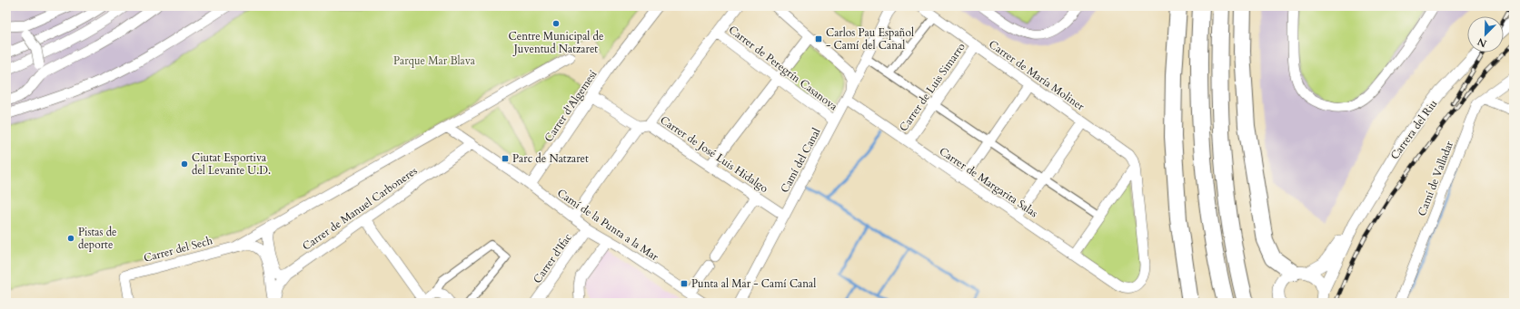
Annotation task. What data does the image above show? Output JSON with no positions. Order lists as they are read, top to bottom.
{
  "streets": {
    "street": [
      "Carrer de Peregrín Casanova",
      "Carrer de María Moliner",
      "Carrer de Luis Simarro",
      "Carrer d'Algemesí",
      "Carrera del Riu",
      "Carrer de José Luis Hidalgo",
      "Camí del Canal",
      "Camí de Valladar",
      "Carrer de Margarita Salas",
      "Carrer de Manuel Carboneres",
      "Camí de la Punta a la Mar",
      "Carrer del Sech",
      "Carrer d'Ifac"
    ]
  },
  "crossings": [
    ["Carrer de Peregrín Casanova", "Camí del Canal"],
    ["Carrer de María Moliner", "Carrer de Luis Simarro"],
    ["Carrer de María Moliner", "Carrer de Margarita Salas"],
    ["Carrer de Luis Simarro", "Carrer de Margarita Salas"],
    ["Carrer d'Algemesí", "Carrer de José Luis Hidalgo"],
    ["Carrer d'Algemesí", "Camí de la Punta a la Mar"],
    ["Carrer de José Luis Hidalgo", "Camí del Canal"],
    ["Camí del Canal", "Carrer de Margarita Salas"],
    ["Carrer de Manuel Carboneres", "Camí de la Punta a la Mar"],
    ["Carrer de Manuel Carboneres", "Carrer del Sech"],
    ["Camí de la Punta a la Mar", "Carrer d'Ifac"]
  ],
  "parks": ["Parque Mar Blava"],
  "places": {
    "other": ["Centre Municipal de Juventud Natzaret", "Ciutat Esportiva del Levante U.D.", "Pistas de deporte"],
    "transit": ["Carlos Pau Español - Camí del Canal", "Parc de Natzaret", "Punta al Mar - Camí Canal"]
  },
  "north": "bottom left"
}
